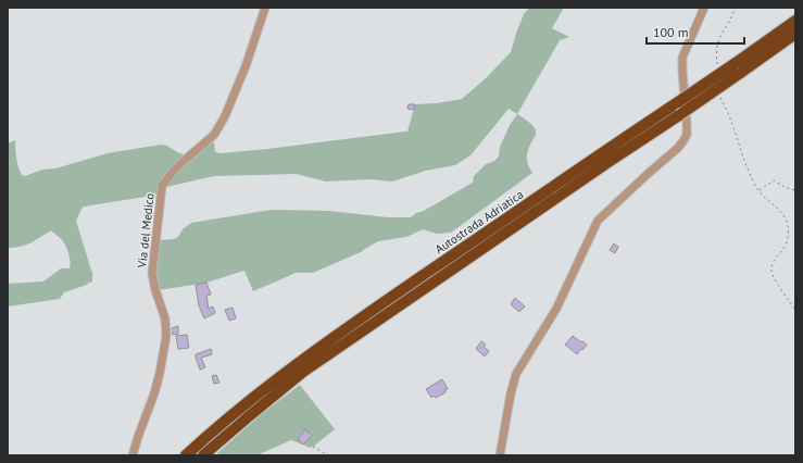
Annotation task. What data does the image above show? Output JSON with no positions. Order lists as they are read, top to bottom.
{
  "streets": {
    "highway": ["Autostrada Adriatica"],
    "street": ["Via del Medico"]
  },
  "scale_bar": "100 m"
}
